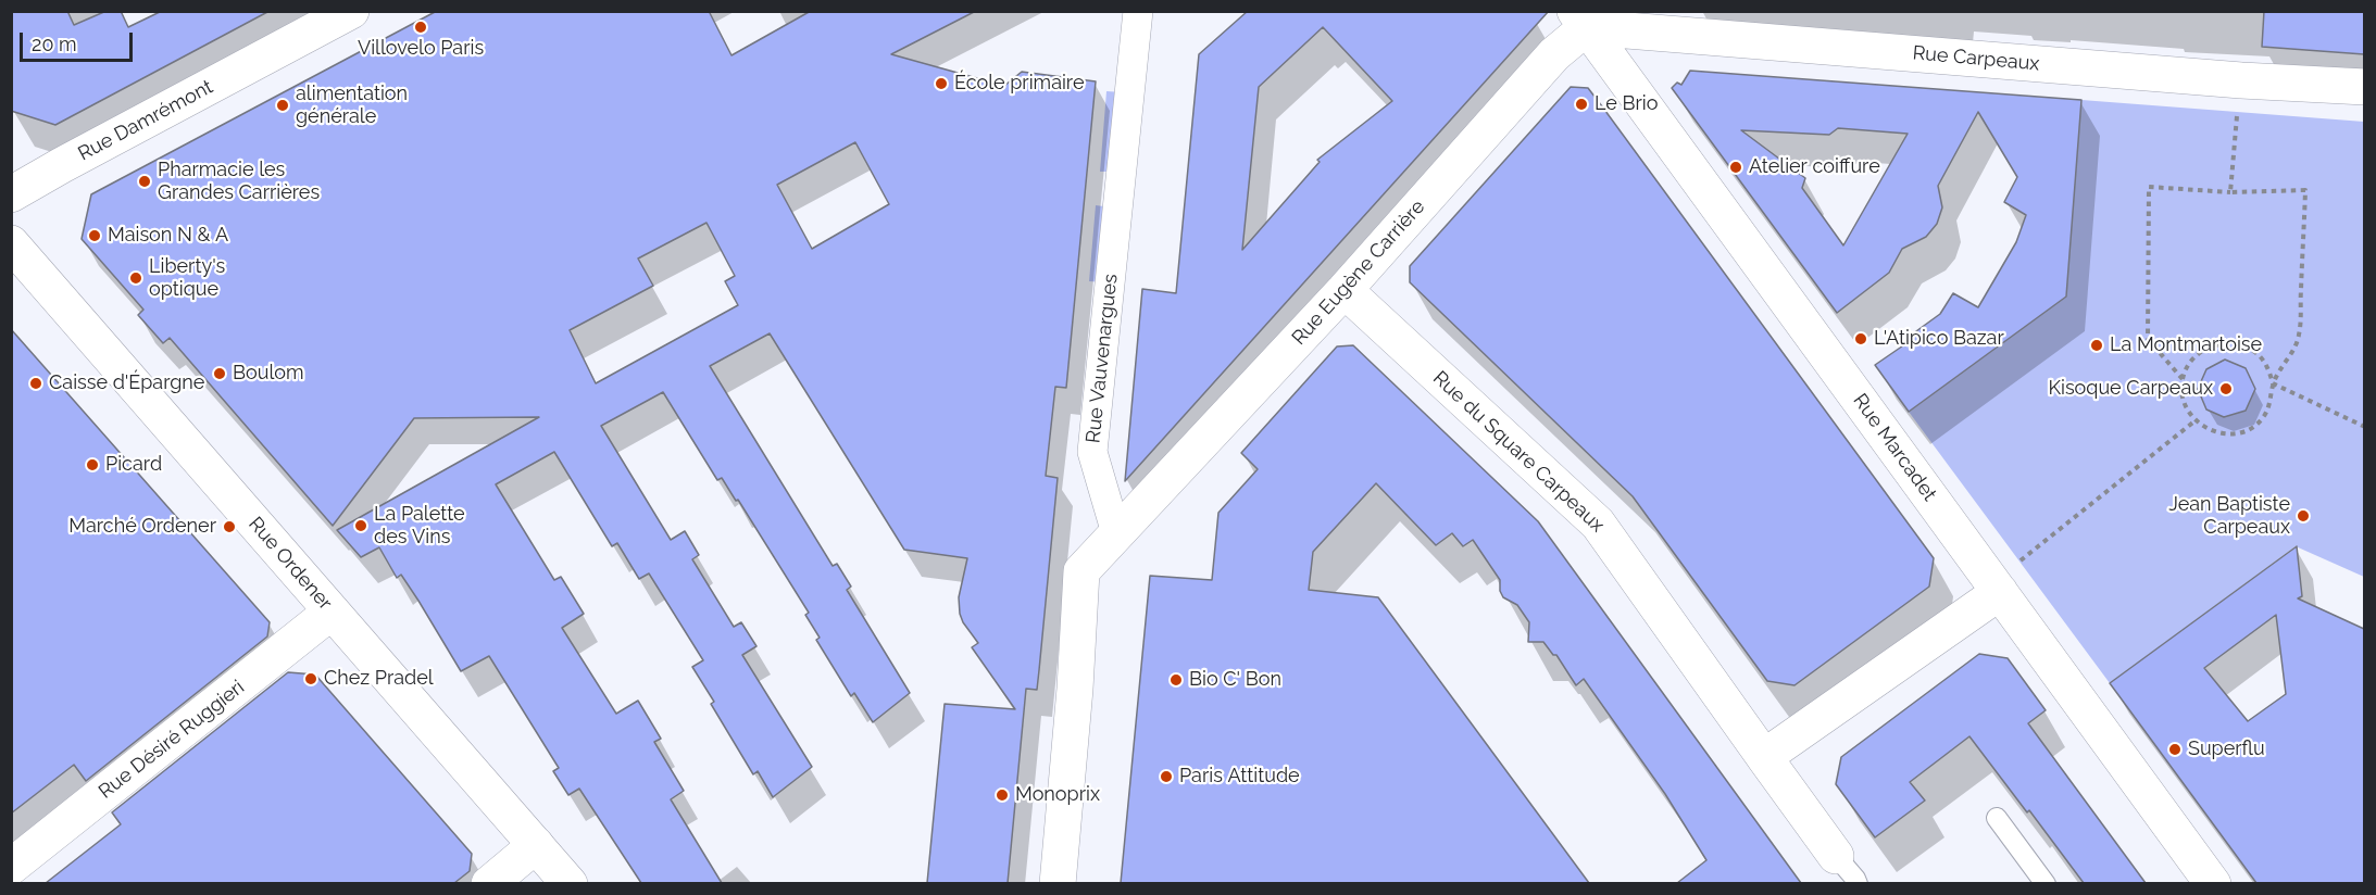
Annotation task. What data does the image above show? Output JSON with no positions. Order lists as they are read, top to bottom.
{
  "streets": {
    "street": [
      "Rue Carpeaux",
      "Rue Damrémont",
      "Rue Eugène Carrière",
      "Rue Vauvenargues",
      "Rue Marcadet",
      "Rue du Square Carpeaux",
      "Rue Ordener",
      "Rue Désiré Ruggieri"
    ]
  },
  "crossings": [
    ["Rue Carpeaux", "Rue Eugène Carrière"],
    ["Rue Carpeaux", "Rue Marcadet"],
    ["Rue Eugène Carrière", "Rue Vauvenargues"],
    ["Rue Eugène Carrière", "Rue Marcadet"],
    ["Rue Eugène Carrière", "Rue du Square Carpeaux"],
    ["Rue Ordener", "Rue Désiré Ruggieri"]
  ],
  "places": [
    "Villovelo Paris",
    "École primaire",
    "Le Brio",
    "alimentation générale",
    "Atelier coiffure",
    "Pharmacie les Grandes Carrières",
    "Maison N & A",
    "Liberty's optique",
    "L'Atipico Bazar",
    "La Montmartoise",
    "Boulom",
    "Caisse d'Épargne",
    "Kisoque Carpeaux",
    "Picard",
    "Jean Baptiste Carpeaux",
    "La Palette des Vins",
    "Marché Ordener",
    "Chez Pradel",
    "Bio C' Bon",
    "Superflu",
    "Paris Attitude",
    "Monoprix"
  ],
  "scale_bar": "20 m"
}
